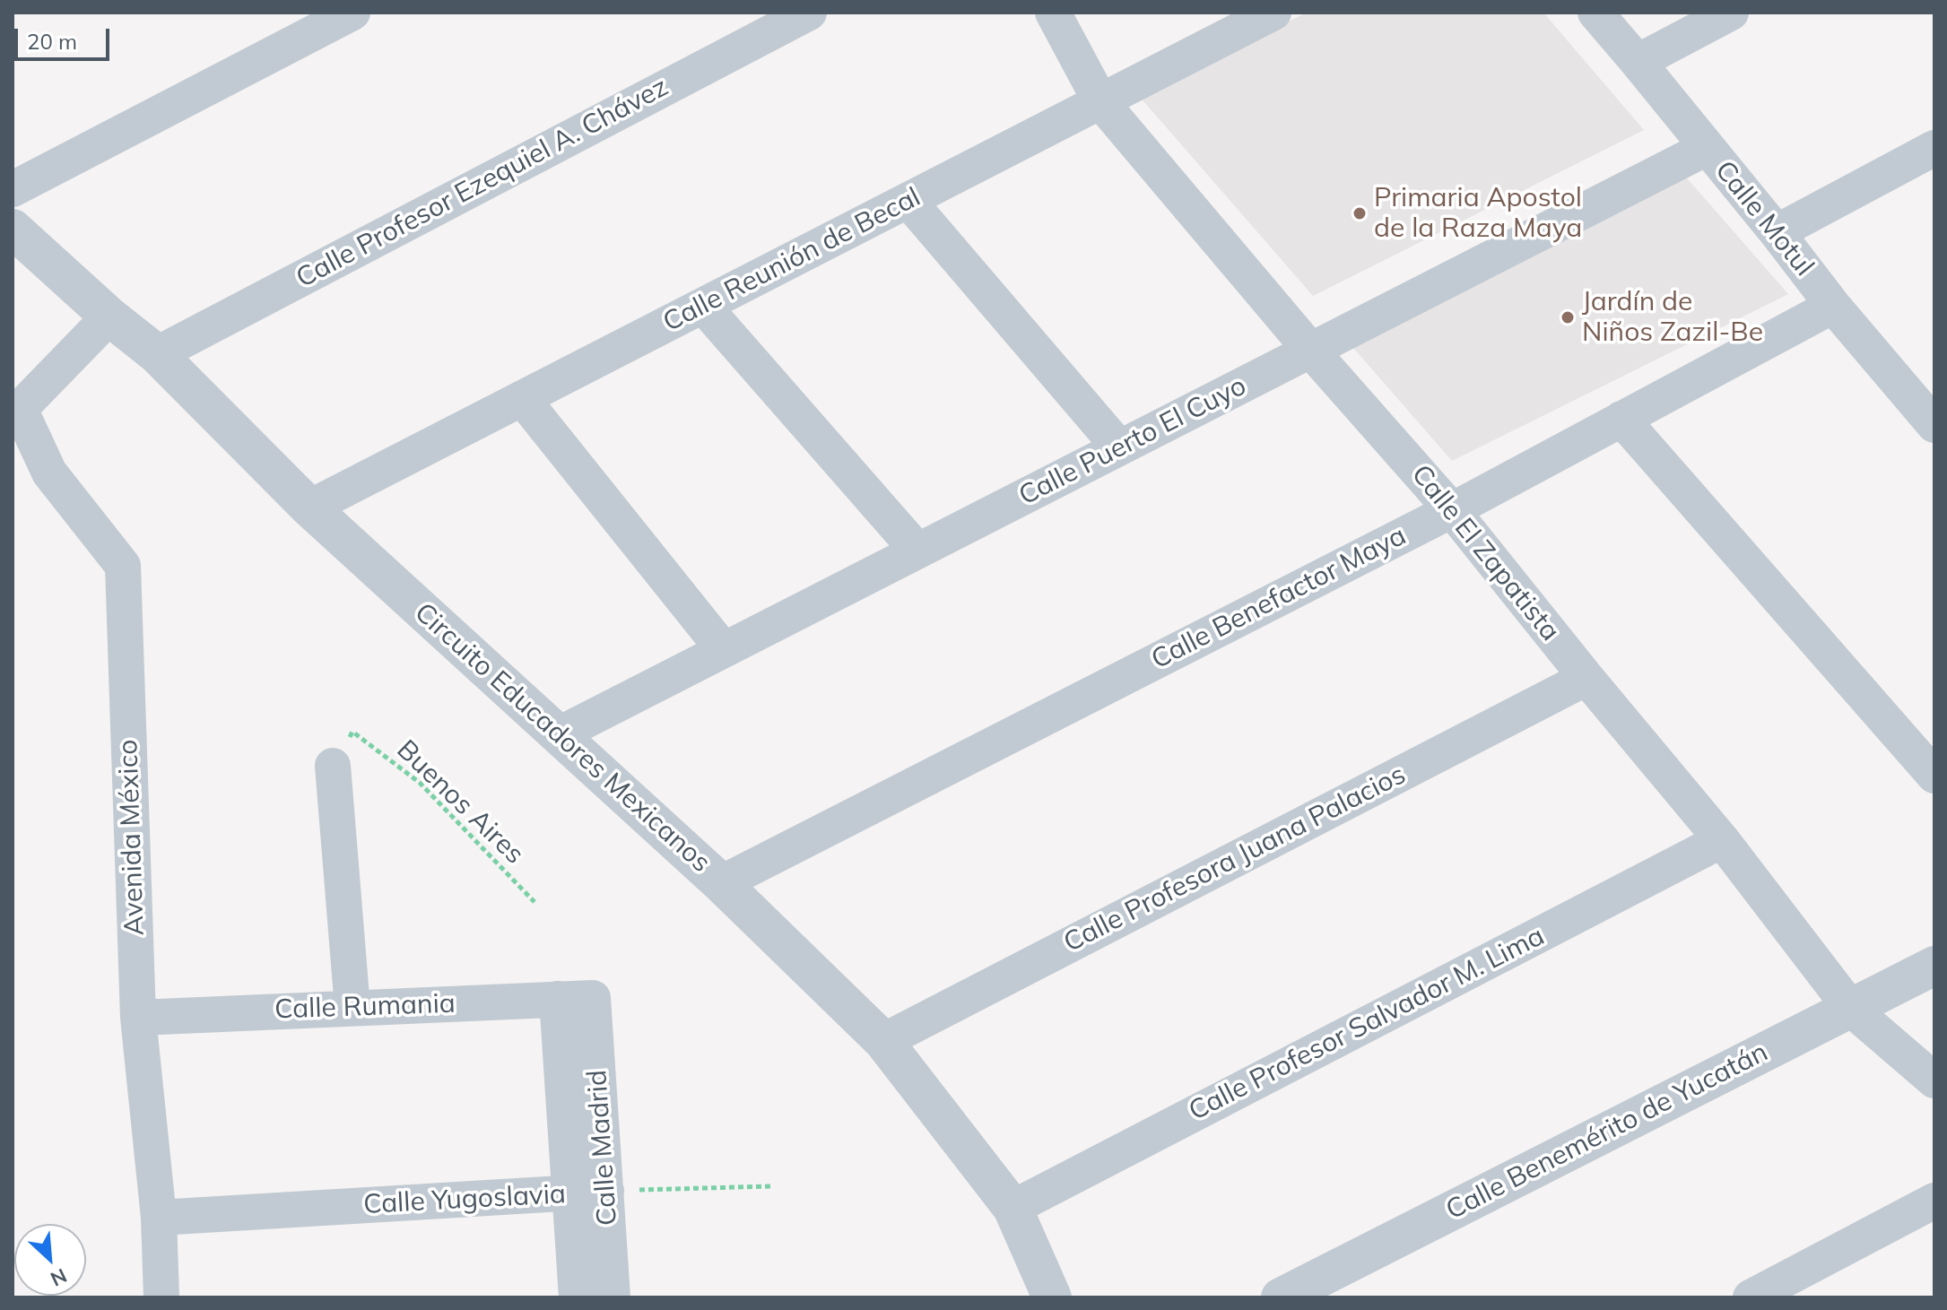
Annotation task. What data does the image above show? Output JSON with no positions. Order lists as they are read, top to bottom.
{
  "streets": {
    "street": [
      "Calle Profesor Ezequiel A. Chávez",
      "Calle Motul",
      "Calle Reunión de Becal",
      "Calle Puerto El Cuyo",
      "Calle El Zapatista",
      "Calle Benefactor Maya",
      "Circuito Educadores Mexicanos",
      "Avenida México",
      "Calle Profesora Juana Palacios",
      "Calle Rumania",
      "Calle Profesor Salvador M. Lima",
      "Calle Benemérito de Yucatán",
      "Calle Madrid",
      "Calle Yugoslavia"
    ],
    "path": ["Buenos Aires"]
  },
  "crossings": [
    ["Calle Profesor Ezequiel A. Chávez", "Circuito Educadores Mexicanos"],
    ["Calle Motul", "Calle Puerto El Cuyo"],
    ["Calle Motul", "Calle Benefactor Maya"],
    ["Calle Reunión de Becal", "Calle El Zapatista"],
    ["Calle Reunión de Becal", "Circuito Educadores Mexicanos"],
    ["Calle Puerto El Cuyo", "Calle El Zapatista"],
    ["Calle Puerto El Cuyo", "Circuito Educadores Mexicanos"],
    ["Calle El Zapatista", "Calle Benefactor Maya"],
    ["Calle El Zapatista", "Calle Profesora Juana Palacios"],
    ["Calle El Zapatista", "Calle Profesor Salvador M. Lima"],
    ["Calle El Zapatista", "Calle Benemérito de Yucatán"],
    ["Calle Benefactor Maya", "Circuito Educadores Mexicanos"],
    ["Circuito Educadores Mexicanos", "Calle Profesora Juana Palacios"],
    ["Circuito Educadores Mexicanos", "Calle Profesor Salvador M. Lima"],
    ["Avenida México", "Calle Rumania"],
    ["Avenida México", "Calle Yugoslavia"],
    ["Calle Rumania", "Calle Madrid"],
    ["Calle Madrid", "Calle Yugoslavia"]
  ],
  "places": ["Primaria Apostol de la Raza Maya", "Jardín de Niños Zazil-Be"],
  "scale_bar": "20 m",
  "north": "bottom right"
}
